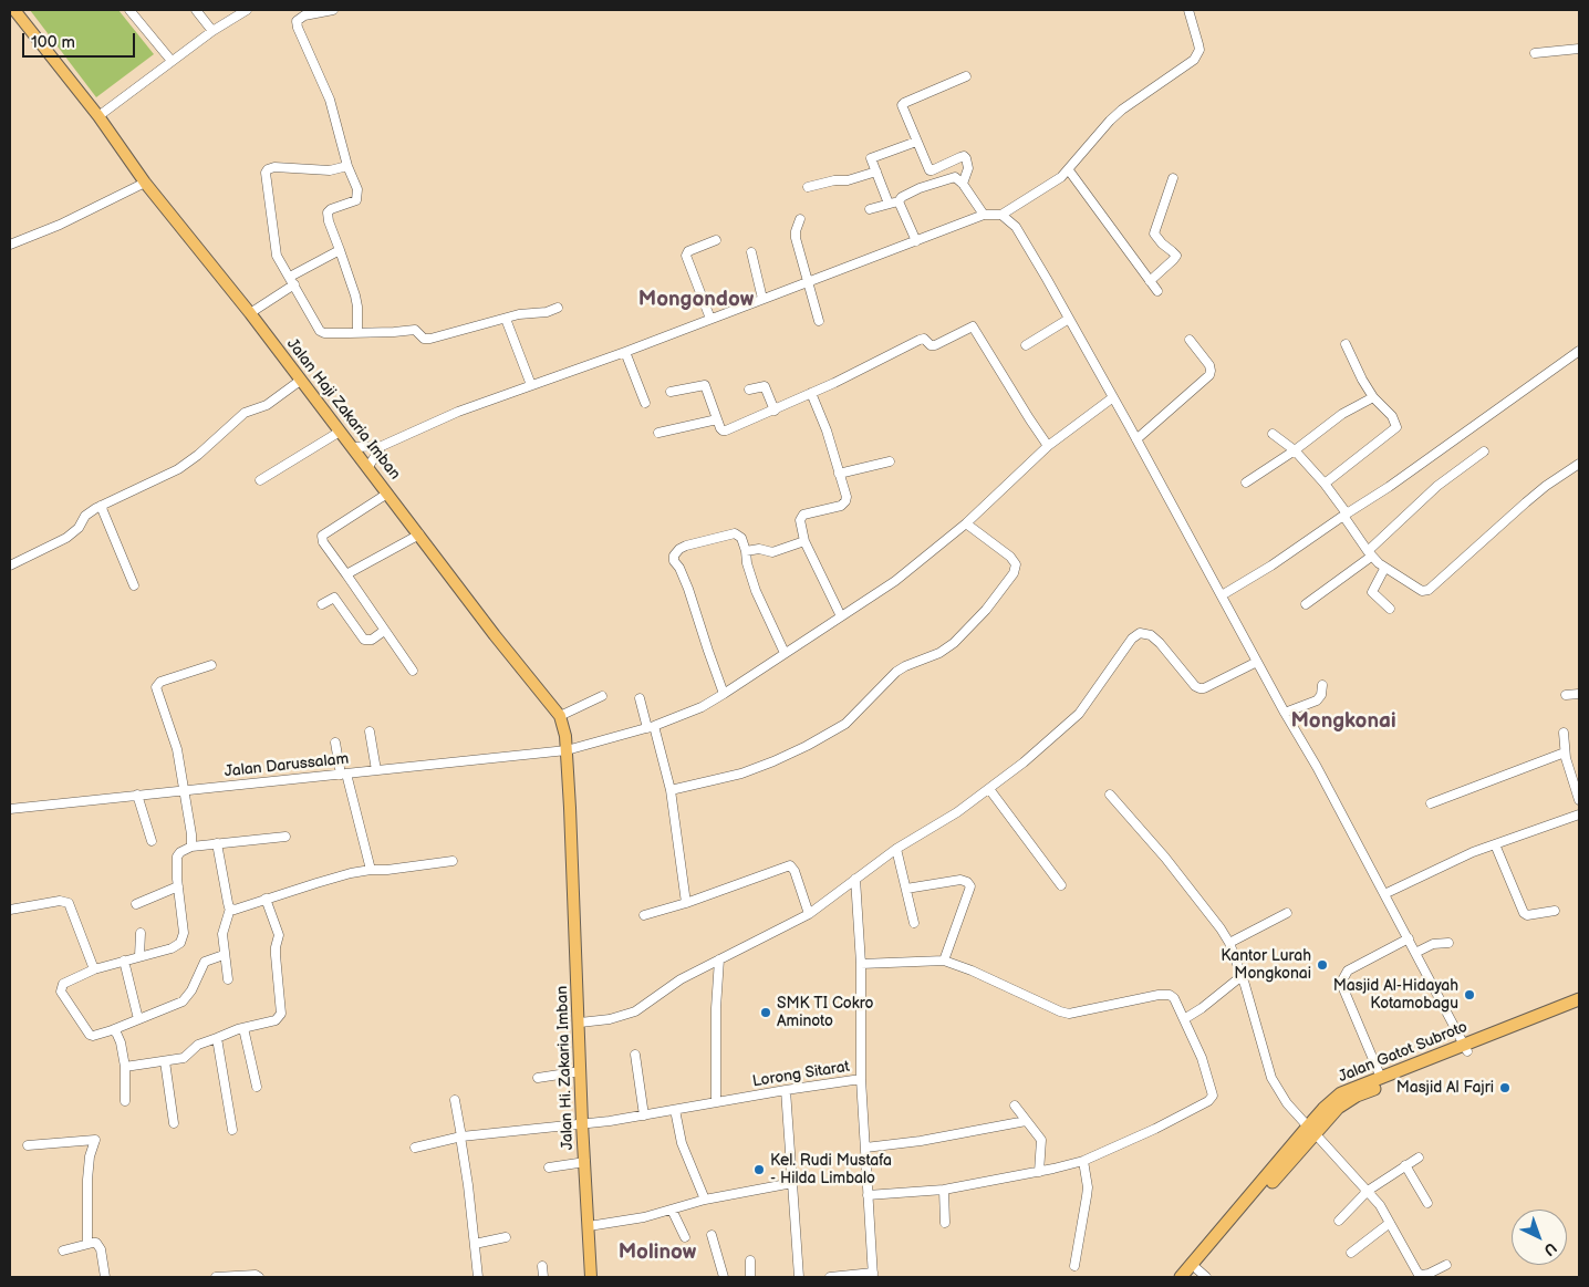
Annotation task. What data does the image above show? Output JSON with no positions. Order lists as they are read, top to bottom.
{
  "streets": {
    "highway": ["Jalan Gatot Subroto"],
    "main road": ["Jalan Haji Zakaria Imban", "Jalan Hi. Zakaria Imban"],
    "street": ["Jalan Darussalam", "Lorong Sitarat"]
  },
  "crossings": [
    ["Jalan Haji Zakaria Imban", "Jalan Darussalam"],
    ["Jalan Haji Zakaria Imban", "Jalan Hi. Zakaria Imban"],
    ["Jalan Hi. Zakaria Imban", "Lorong Sitarat"]
  ],
  "districts": ["Mongondow", "Mongkonai", "Molinow"],
  "places": [
    "Kantor Lurah Mongkonai",
    "Masjid Al-Hidayah Kotamobagu",
    "SMK TI Cokro Aminoto",
    "Masjid Al Fajri",
    "Kel. Rudi Mustafa - Hilda Limbalo"
  ],
  "scale_bar": "100 m",
  "north": "bottom right"
}
